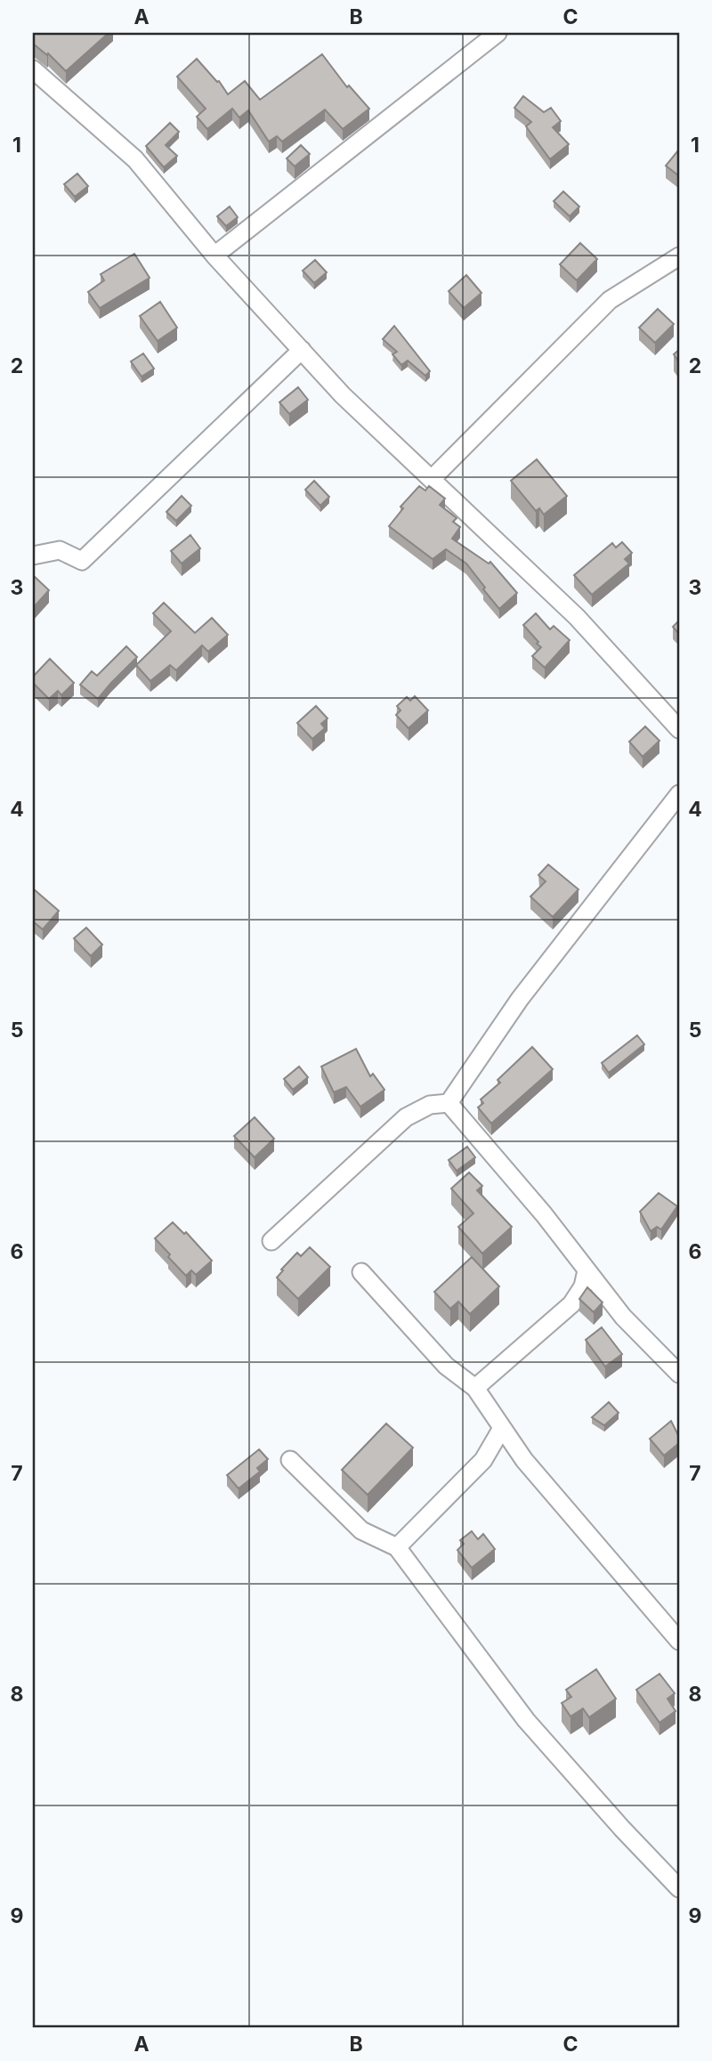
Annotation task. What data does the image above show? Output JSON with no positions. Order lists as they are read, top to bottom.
{
  "grid": {
    "columns": ["A", "B", "C"],
    "rows": [
      "1",
      "2",
      "3",
      "4",
      "5",
      "6",
      "7",
      "8",
      "9"
    ]
  }
}
